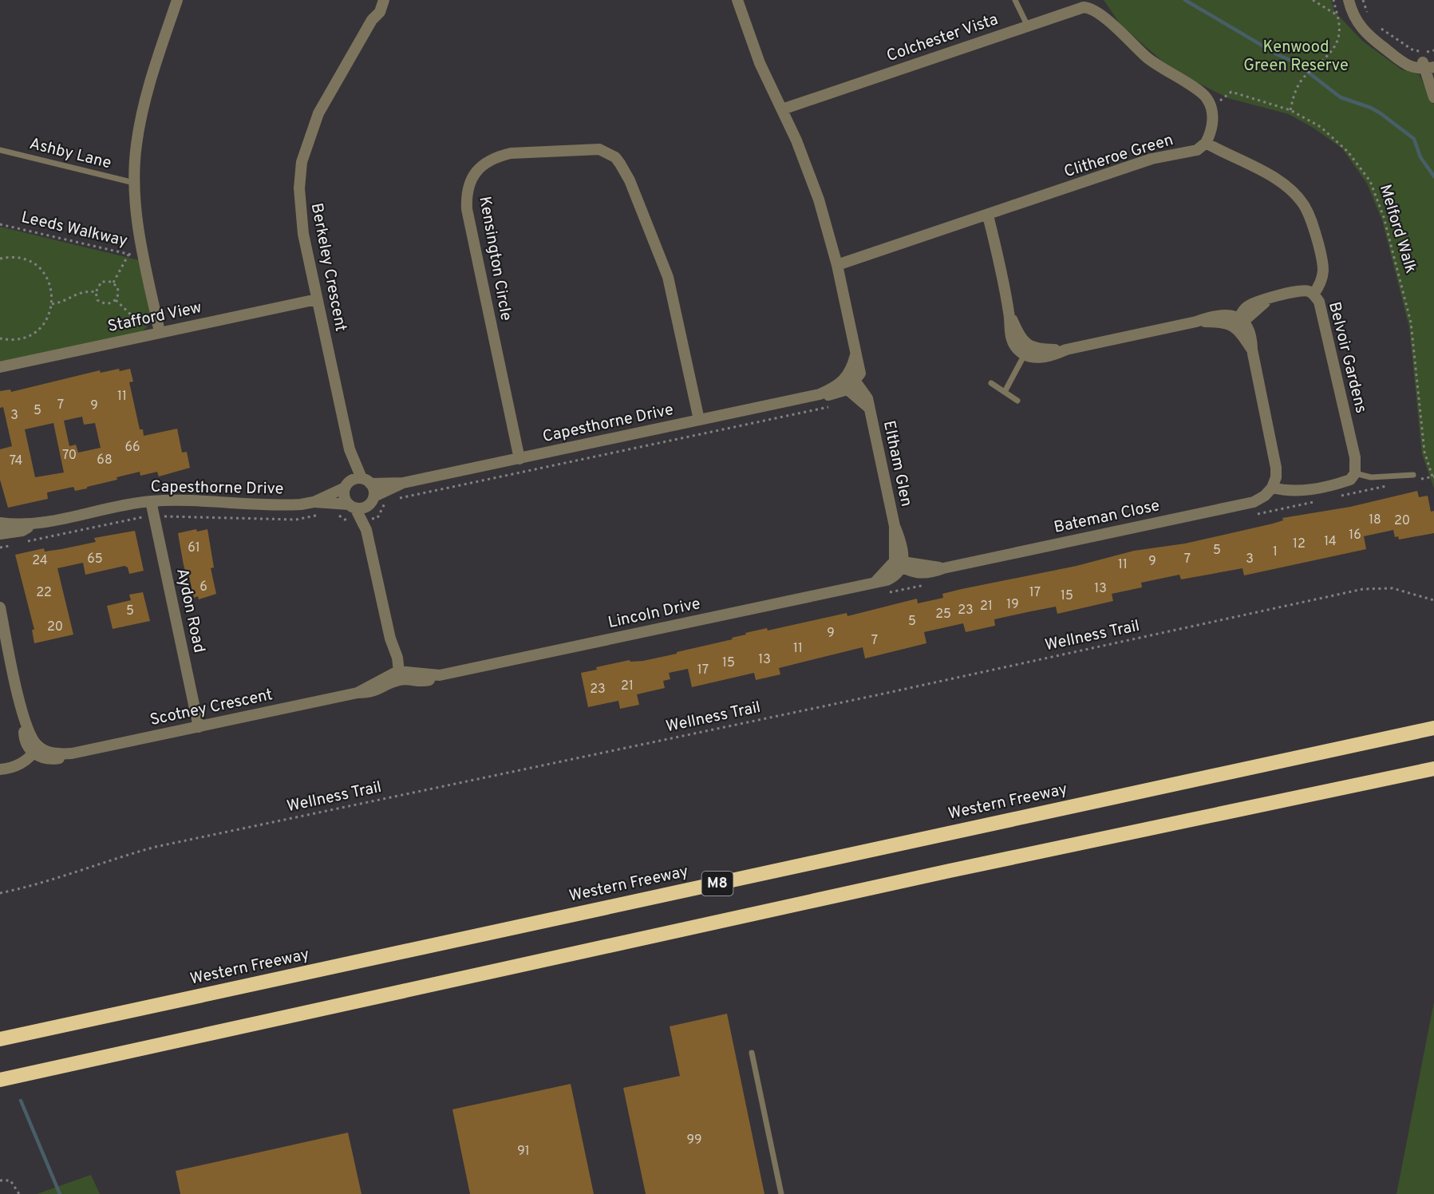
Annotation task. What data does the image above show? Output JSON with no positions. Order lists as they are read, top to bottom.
{
  "streets": {
    "highway": ["Western Freeway", "M8"],
    "street": [
      "Colchester Vista",
      "Clitheroe Green",
      "Kensington Circle",
      "Berkeley Crescent",
      "Stafford View",
      "Belvoir Gardens",
      "Capesthorne Drive",
      "Eltham Glen",
      "Bateman Close",
      "Aydon Road",
      "Lincoln Drive",
      "Scotney Crescent"
    ],
    "lane": ["Ashby Lane"],
    "path": ["Melford Walk", "Leeds Walkway", "Wellness Trail"]
  },
  "crossings": [
    ["Colchester Vista", "Melford Walk"],
    ["Kensington Circle", "Capesthorne Drive"],
    ["Berkeley Crescent", "Stafford View"],
    ["Berkeley Crescent", "Capesthorne Drive"],
    ["Capesthorne Drive", "Eltham Glen"],
    ["Capesthorne Drive", "Aydon Road"],
    ["Eltham Glen", "Bateman Close"],
    ["Eltham Glen", "Lincoln Drive"],
    ["Bateman Close", "Lincoln Drive"],
    ["Aydon Road", "Scotney Crescent"],
    ["Lincoln Drive", "Scotney Crescent"]
  ],
  "parks": ["Kenwood Green Reserve"],
  "house_numbers": [
    "11",
    "7",
    "9",
    "5",
    "3",
    "66",
    "70",
    "68",
    "74",
    "18",
    "20",
    "16",
    "14",
    "12",
    "61",
    "5",
    "1",
    "65",
    "7",
    "3",
    "24",
    "9",
    "11",
    "6",
    "13",
    "22",
    "17",
    "15",
    "19",
    "21",
    "23",
    "5",
    "25",
    "5",
    "20",
    "9",
    "7",
    "11",
    "13",
    "15",
    "17",
    "21",
    "23",
    "99",
    "91"
  ]
}
